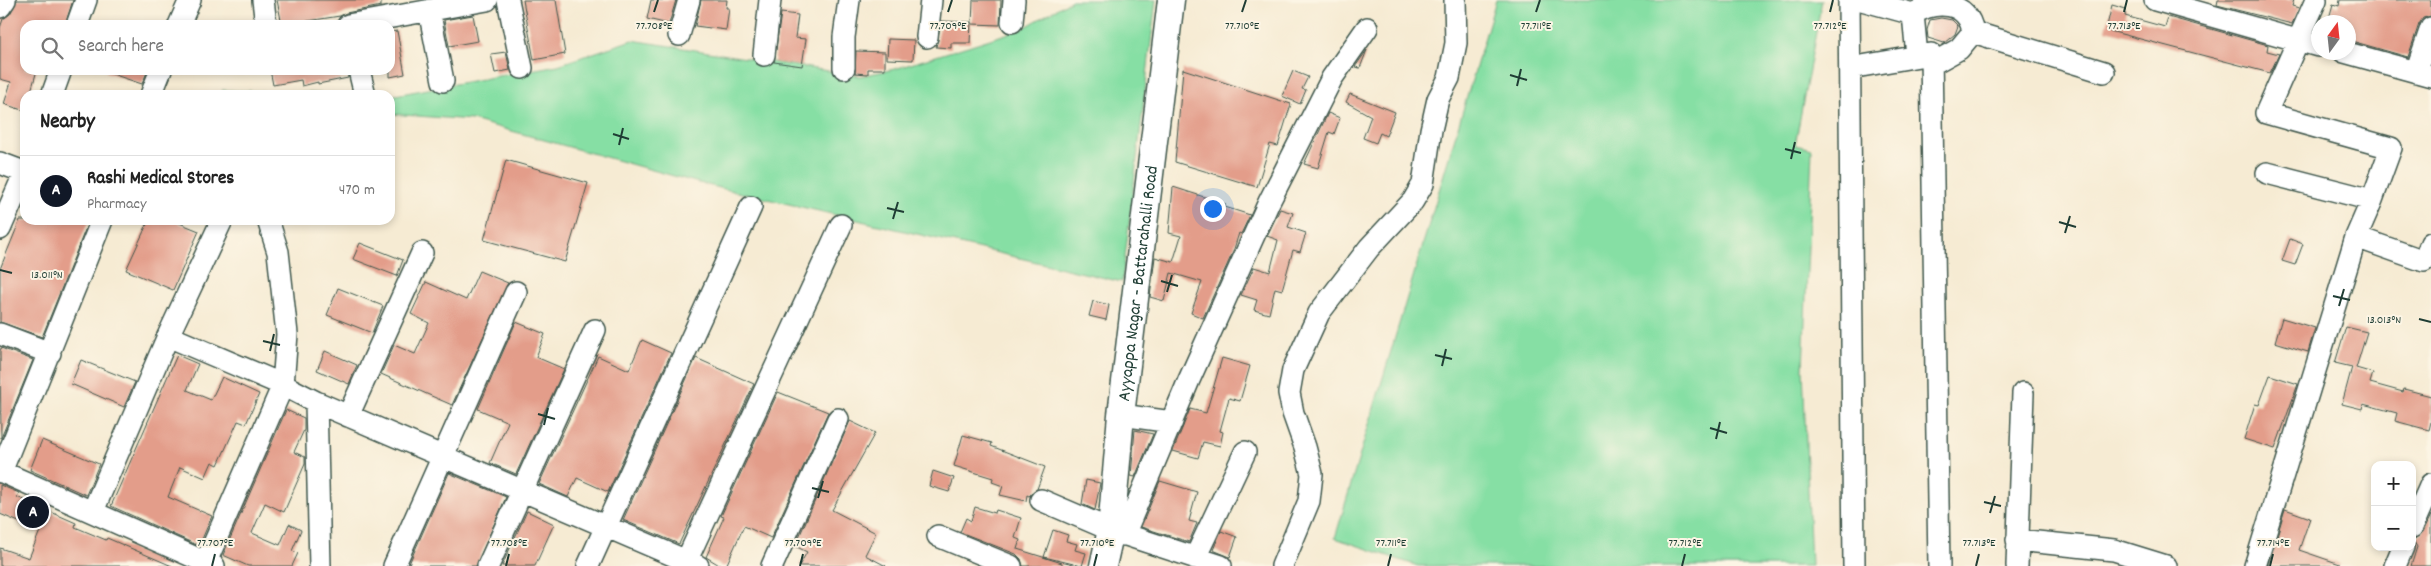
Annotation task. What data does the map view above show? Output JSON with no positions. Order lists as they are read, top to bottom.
{
  "streets": {
    "main road": ["Ayyappa Nagar - Battarahalli Road"]
  },
  "north": "top",
  "page": {
    "search": "Search here",
    "heading": "Nearby",
    "list": [
      {
        "mark": "A",
        "name": "Rashi Medical Stores",
        "note": "Pharmacy",
        "value": "470 m"
      }
    ],
    "map_buttons": ["+", "−"],
    "pins": "A"
  },
  "coordinates": [
    "77.708°E",
    "77.709°E",
    "77.710°E",
    "77.711°E",
    "77.712°E",
    "77.713°E",
    "13.011°N",
    "13.013°N",
    "77.707°E",
    "77.714°E"
  ]
}
